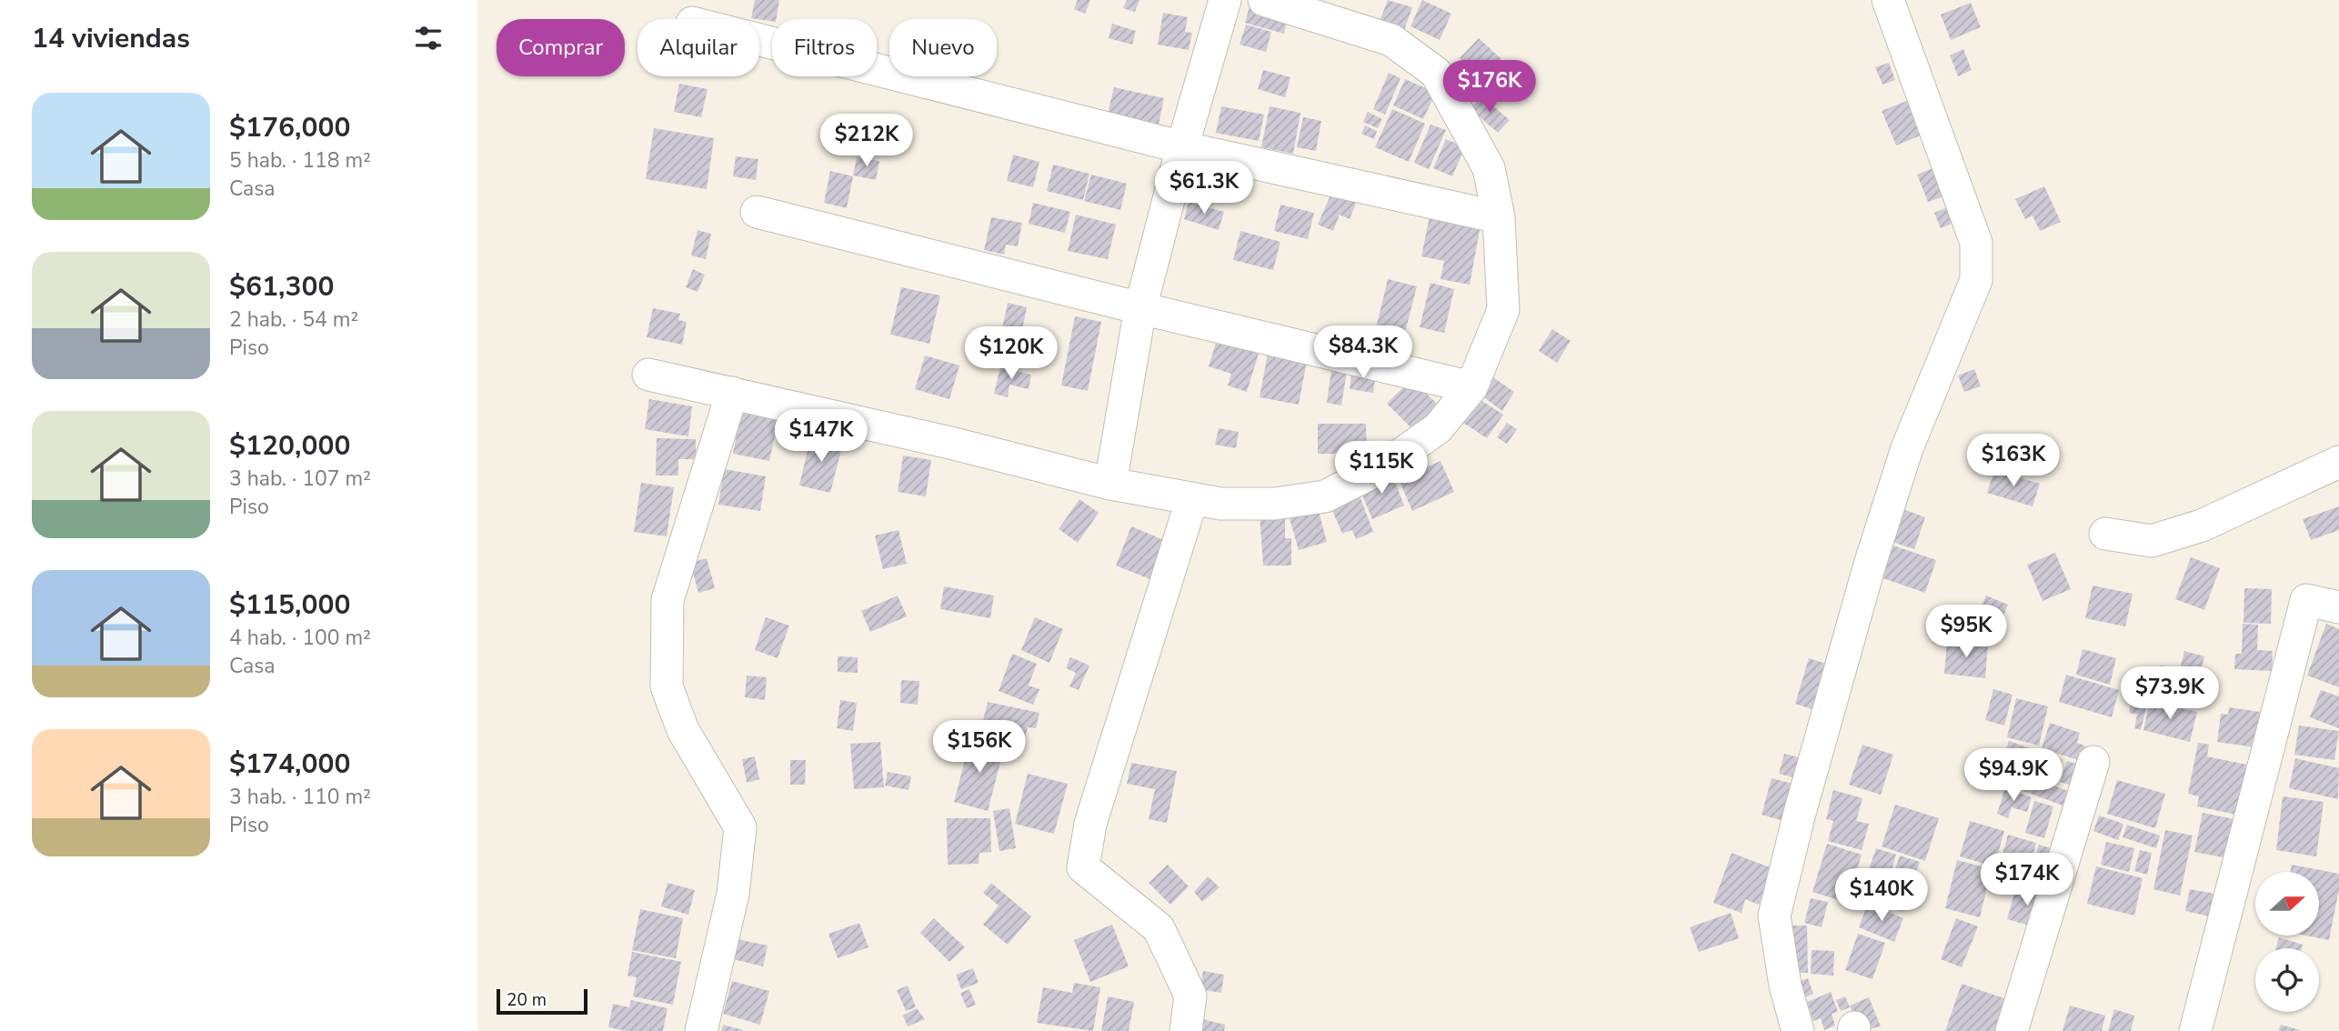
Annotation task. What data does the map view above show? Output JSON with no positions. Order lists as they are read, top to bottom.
{
  "scale_bar": "20 m",
  "north": "right",
  "page": {
    "heading": "14 viviendas",
    "chip": [
      "Comprar",
      "Alquilar",
      "Filtros",
      "Nuevo"
    ],
    "price": [
      "$176K",
      "$212K",
      "$61.3K",
      "$84.3K",
      "$120K",
      "$147K",
      "$163K",
      "$115K",
      "$95K",
      "$73.9K",
      "$156K",
      "$94.9K",
      "$174K",
      "$140K"
    ],
    "list": [
      {
        "name": "$176,000",
        "note": "5 hab. · 118 m² · Casa"
      },
      {
        "name": "$61,300",
        "note": "2 hab. · 54 m² · Piso"
      },
      {
        "name": "$120,000",
        "note": "3 hab. · 107 m² · Piso"
      },
      {
        "name": "$115,000",
        "note": "4 hab. · 100 m² · Casa"
      },
      {
        "name": "$174,000",
        "note": "3 hab. · 110 m² · Piso"
      }
    ],
    "scale": "20 m"
  }
}
